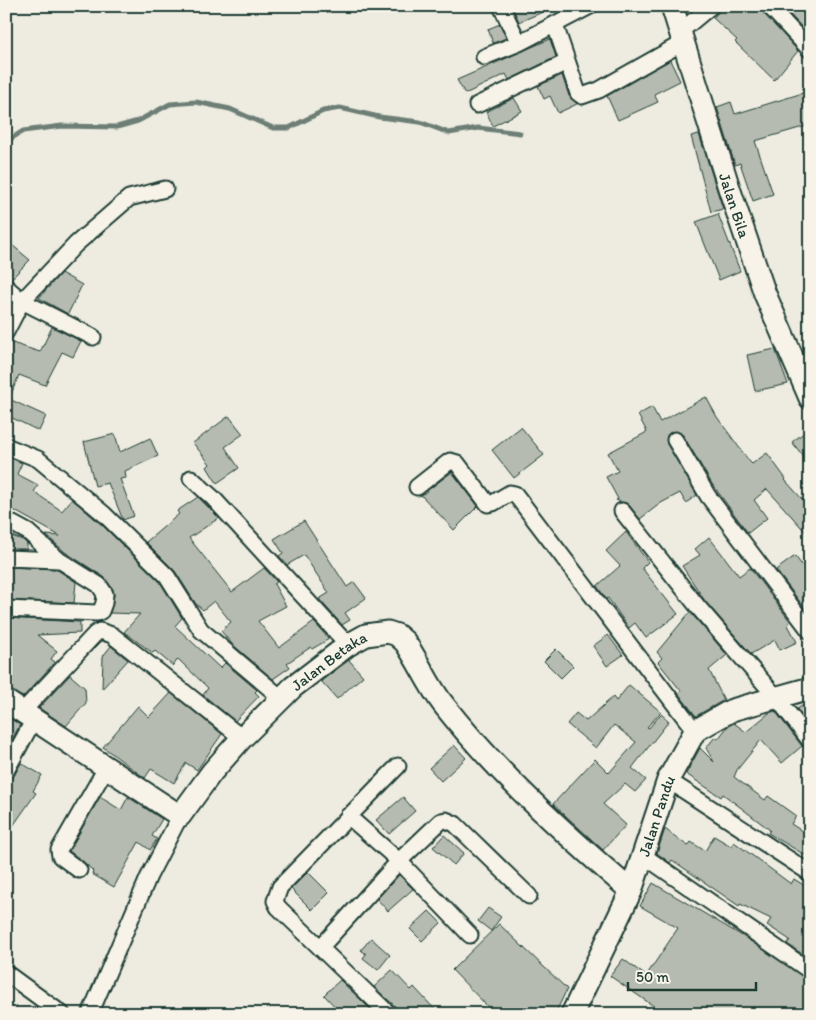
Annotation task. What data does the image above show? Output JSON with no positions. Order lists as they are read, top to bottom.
{
  "streets": {
    "street": ["Jalan Bila", "Jalan Betaka", "Jalan Pandu"]
  },
  "crossings": [
    ["Jalan Betaka", "Jalan Pandu"]
  ],
  "scale_bar": "50 m"
}
